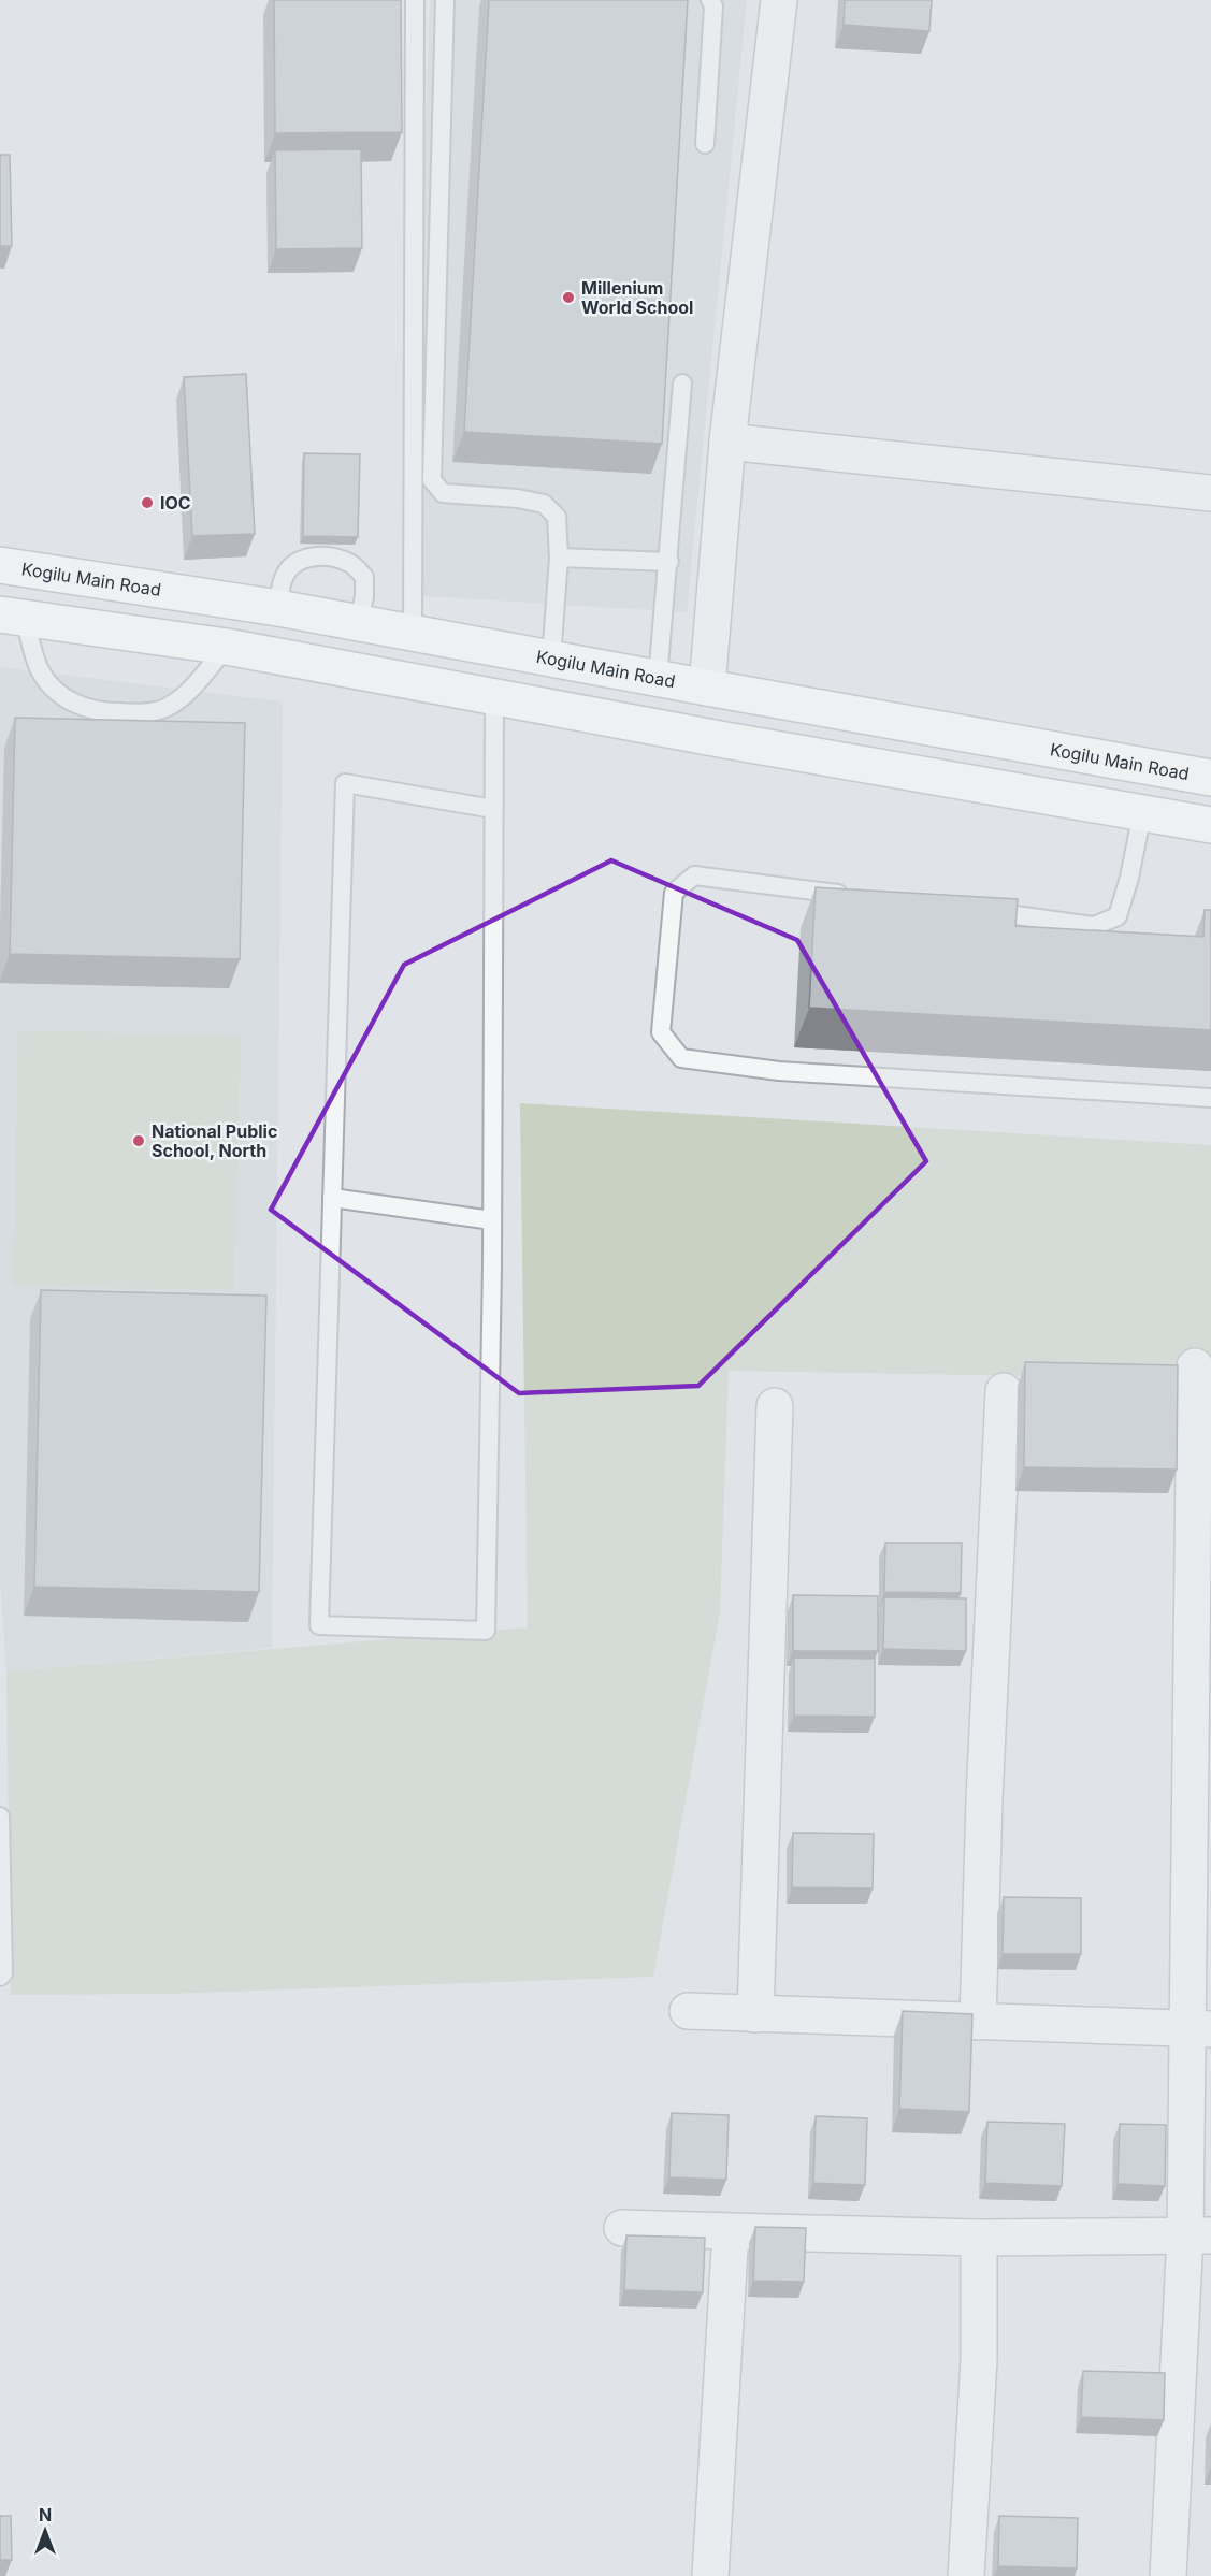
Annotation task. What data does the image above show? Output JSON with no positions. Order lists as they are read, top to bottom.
{
  "streets": {
    "main road": ["Kogilu Main Road"]
  },
  "places": ["Millenium World School", "IOC", "National Public School, North"],
  "north": "top"
}
